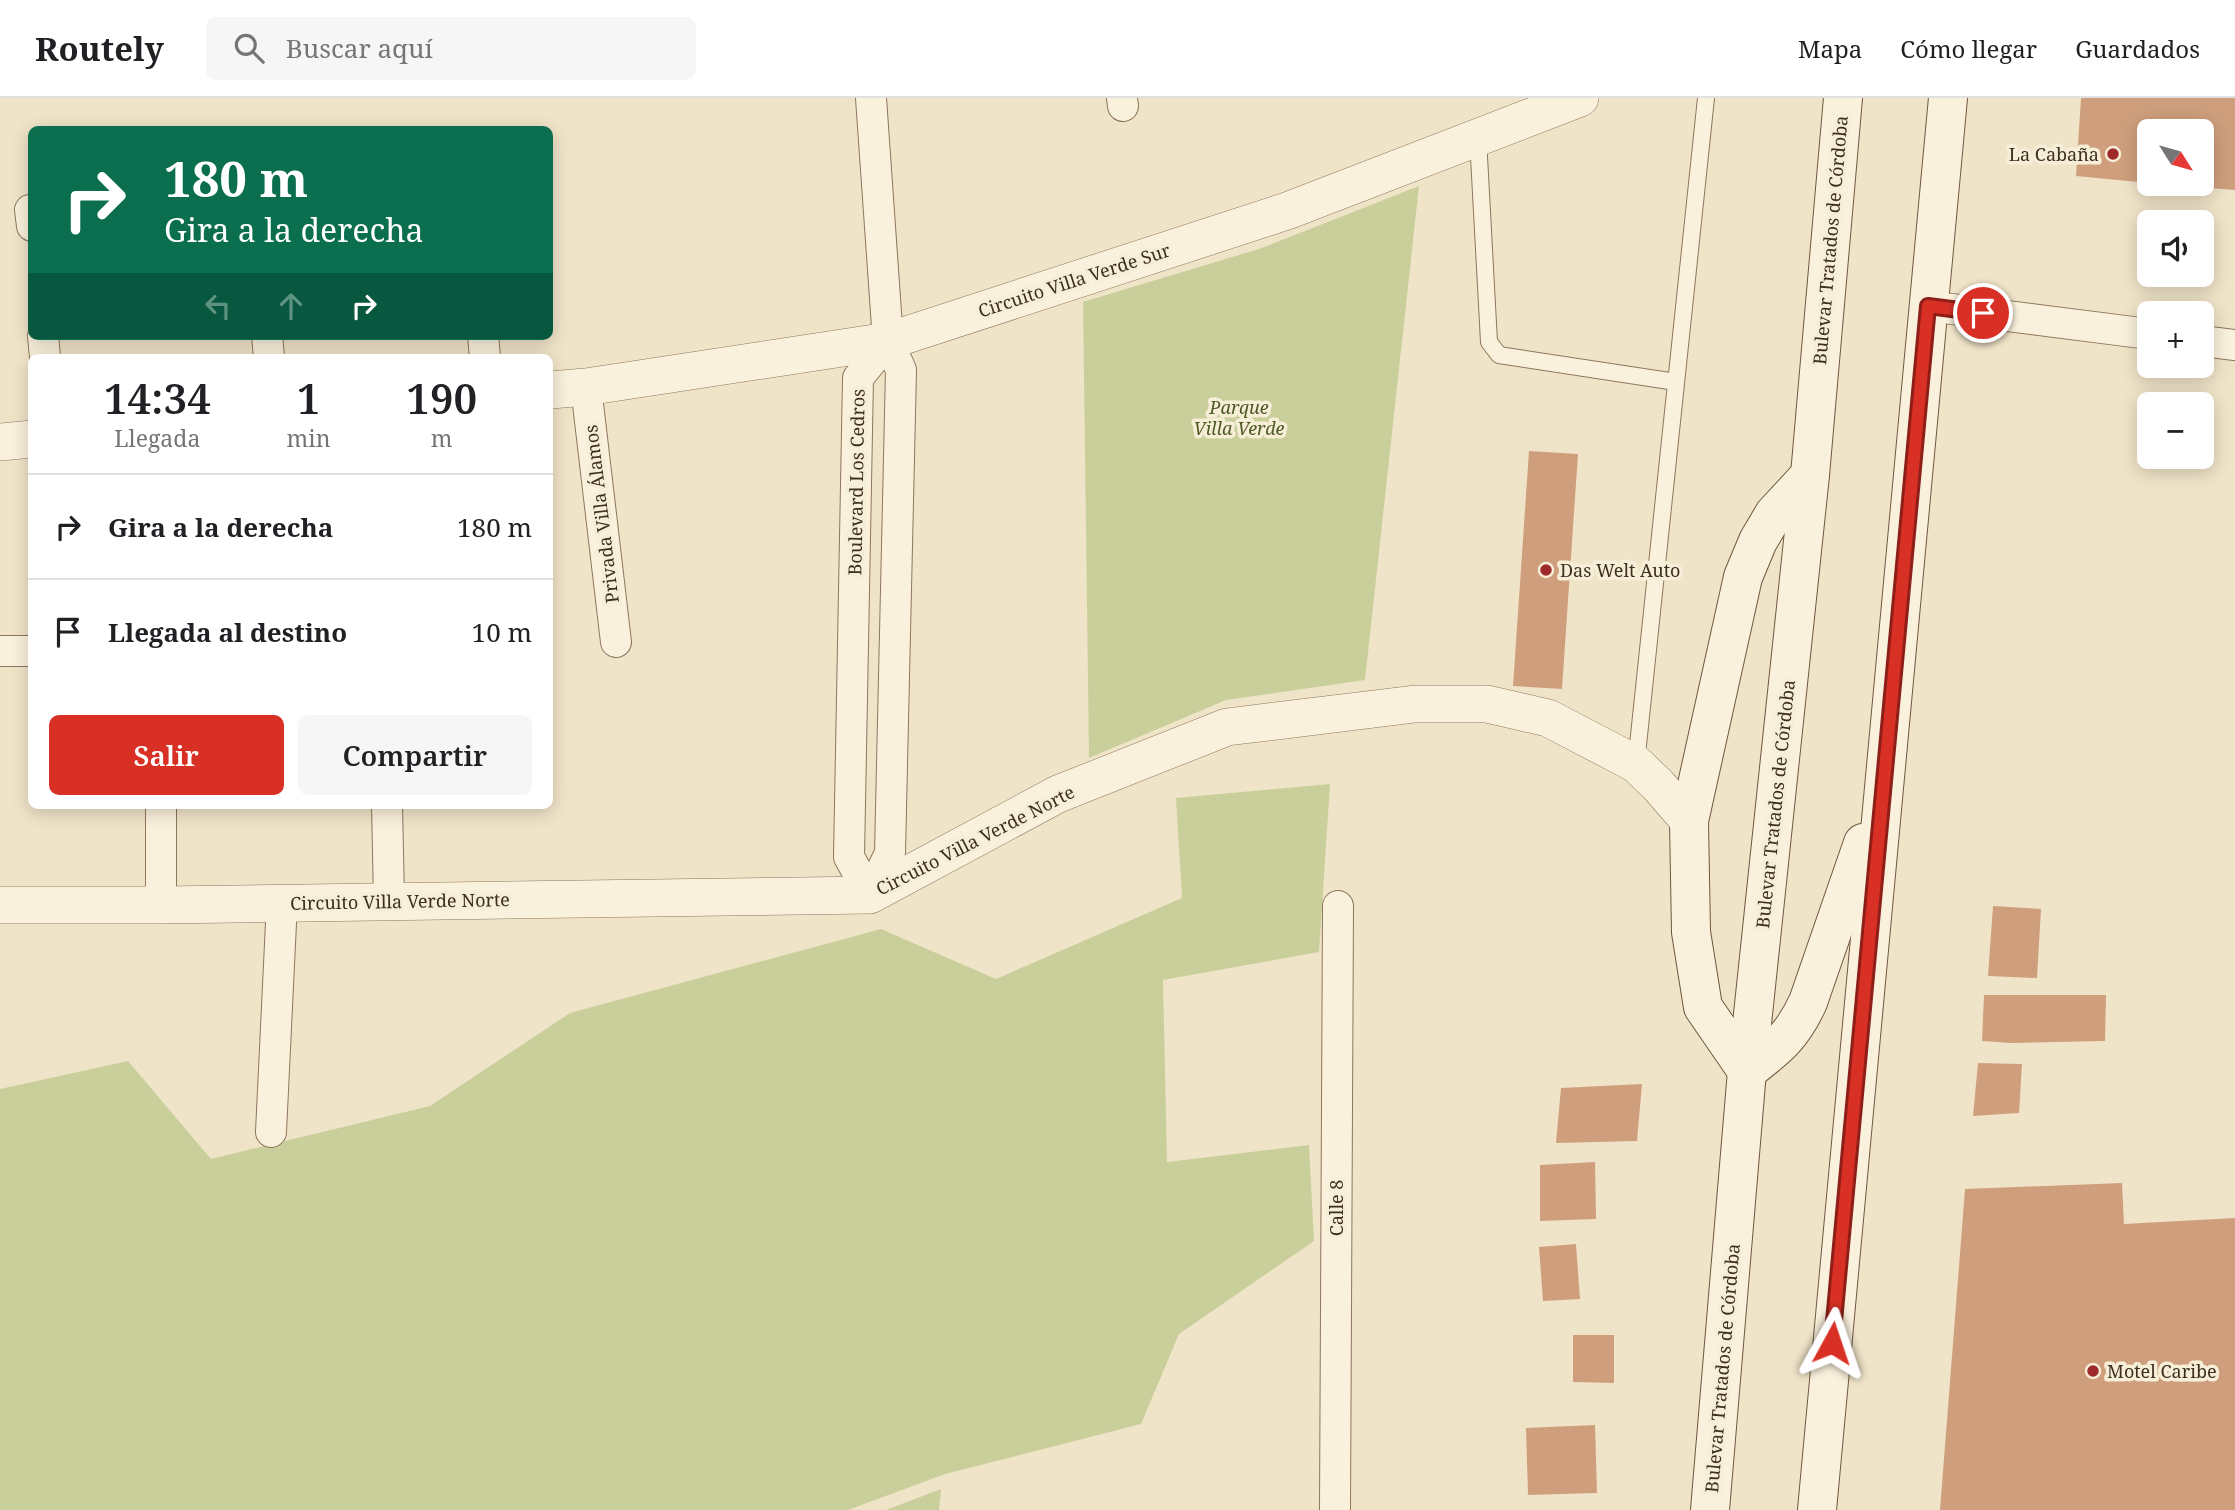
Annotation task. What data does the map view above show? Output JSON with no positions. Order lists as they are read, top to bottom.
{
  "streets": {
    "main road": ["Bulevar Tratados de Córdoba"],
    "street": [
      "Circuito Villa Verde Sur",
      "Boulevard Los Cedros",
      "Privada Villa Álamos",
      "Circuito Villa Verde Norte",
      "Calle 8"
    ]
  },
  "crossings": [
    ["Circuito Villa Verde Sur", "Boulevard Los Cedros"],
    ["Circuito Villa Verde Sur", "Privada Villa Álamos"],
    ["Boulevard Los Cedros", "Circuito Villa Verde Norte"]
  ],
  "parks": ["Parque Villa Verde"],
  "places": ["La Cabaña", "Das Welt Auto", "Motel Caribe"],
  "north": "bottom right",
  "page": {
    "header": "Routely",
    "search": "Buscar aquí",
    "nav": ["Mapa", "Cómo llegar", "Guardados"],
    "map_buttons": ["+", "−"],
    "turn": ["180 m", "Gira a la derecha"],
    "eta": [
      "14:34",
      "Llegada",
      "1",
      "min",
      "190",
      "m"
    ],
    "list": [
      {
        "name": "Gira a la derecha",
        "value": "180 m"
      },
      {
        "name": "Llegada al destino",
        "value": "10 m"
      }
    ],
    "buttons": ["Salir", "Compartir"]
  }
}
